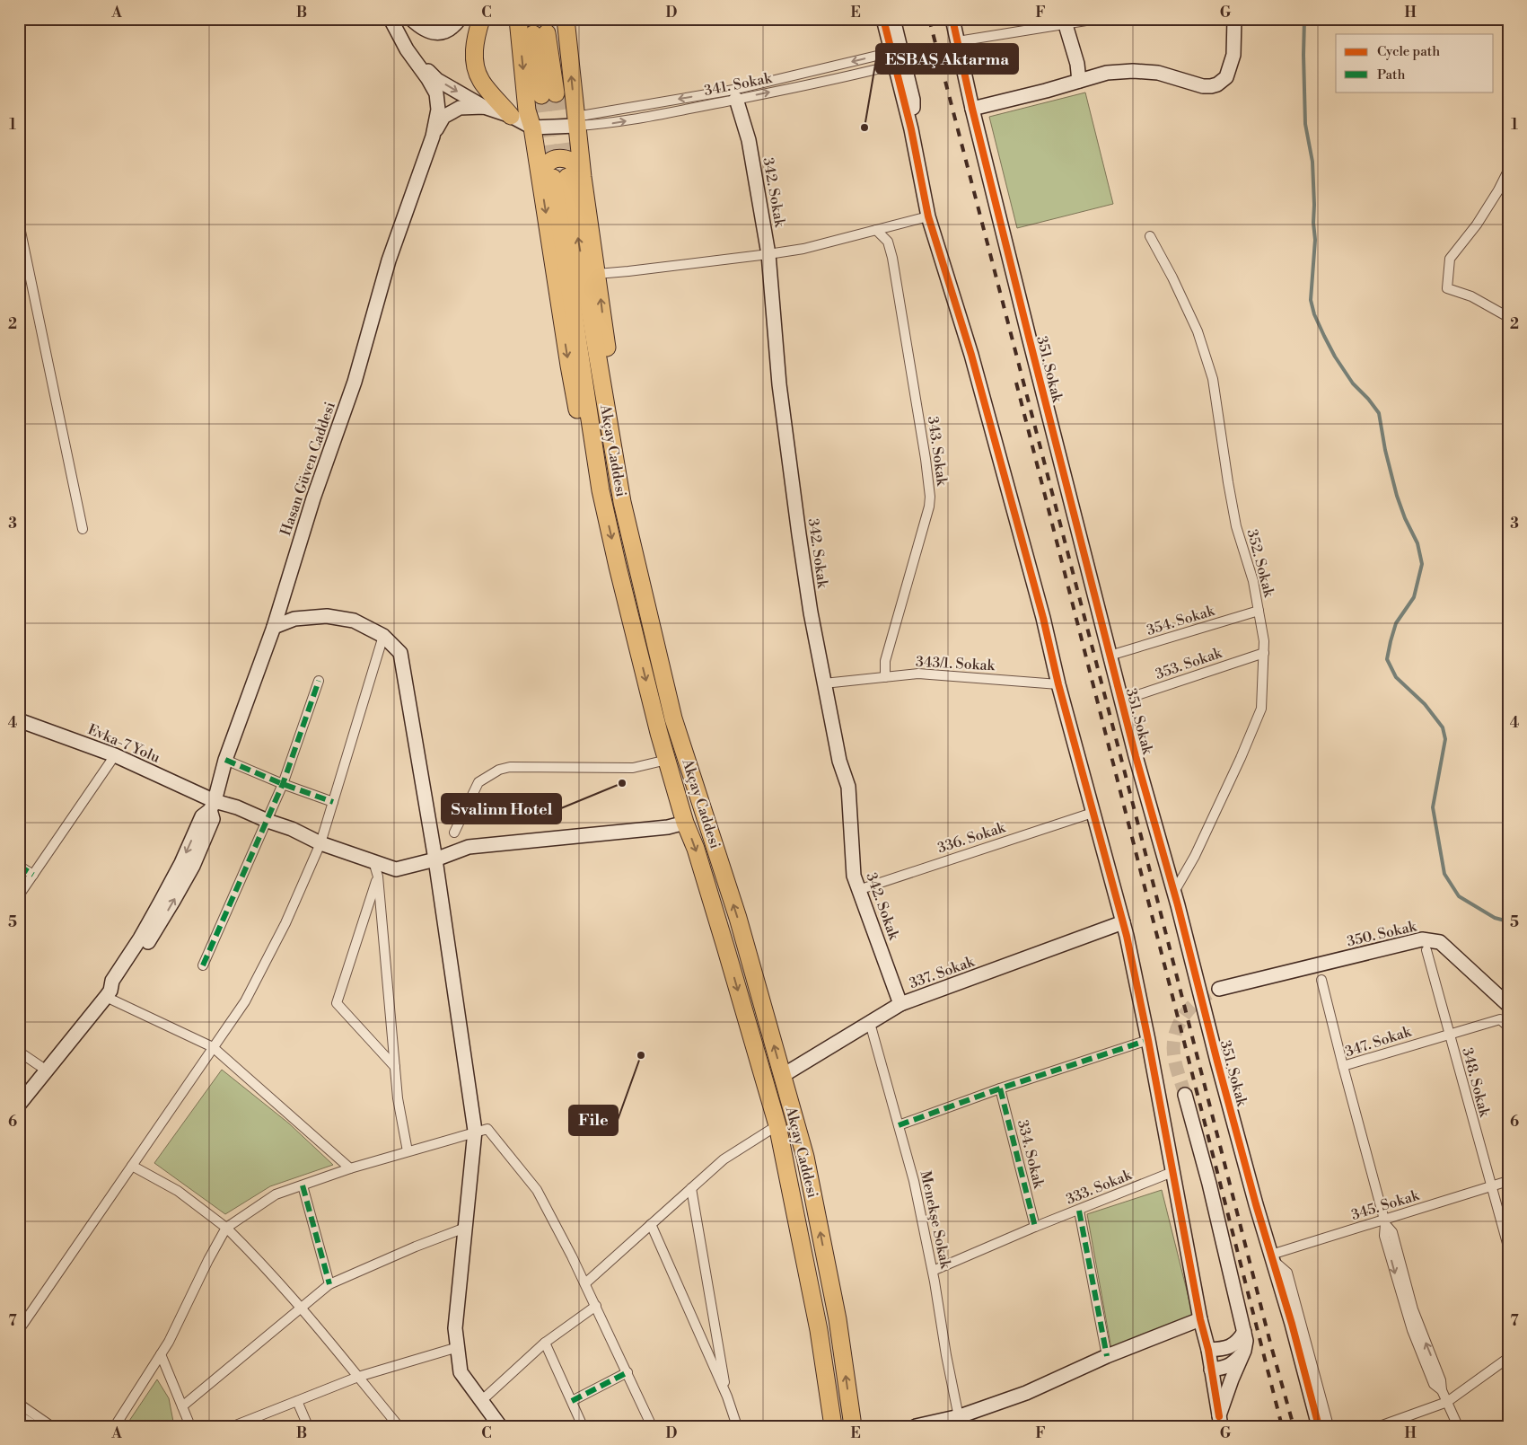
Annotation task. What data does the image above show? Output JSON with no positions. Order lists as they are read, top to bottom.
{
  "streets": {
    "highway": ["Akçay Caddesi"],
    "street": [
      "341. Sokak",
      "342. Sokak",
      "351. Sokak",
      "343. Sokak",
      "Hasan Güven Caddesi",
      "352. Sokak",
      "354. Sokak",
      "343/1. Sokak",
      "353. Sokak",
      "Evka-7 Yolu",
      "336. Sokak",
      "350. Sokak",
      "337. Sokak",
      "347. Sokak",
      "348. Sokak",
      "334. Sokak",
      "333. Sokak",
      "345. Sokak",
      "Menekşe Sokak"
    ]
  },
  "crossings": [
    ["341. Sokak", "342. Sokak"],
    ["342. Sokak", "343/1. Sokak"],
    ["342. Sokak", "336. Sokak"],
    ["342. Sokak", "337. Sokak"],
    ["351. Sokak", "352. Sokak"],
    ["351. Sokak", "354. Sokak"],
    ["351. Sokak", "353. Sokak"],
    ["351. Sokak", "345. Sokak"],
    ["Akçay Caddesi", "337. Sokak"],
    ["343. Sokak", "343/1. Sokak"],
    ["Hasan Güven Caddesi", "Evka-7 Yolu"],
    ["352. Sokak", "354. Sokak"],
    ["352. Sokak", "353. Sokak"],
    ["337. Sokak", "Menekşe Sokak"],
    ["347. Sokak", "348. Sokak"],
    ["347. Sokak", "345. Sokak"],
    ["348. Sokak", "345. Sokak"],
    ["334. Sokak", "333. Sokak"],
    ["333. Sokak", "Menekşe Sokak"]
  ],
  "places": ["ESBAŞ Aktarma", "Svalinn Hotel", "File"],
  "legend": ["Cycle path", "Path"],
  "grid": {
    "columns": [
      "A",
      "B",
      "C",
      "D",
      "E",
      "F",
      "G",
      "H"
    ],
    "rows": [
      "1",
      "2",
      "3",
      "4",
      "5",
      "6",
      "7"
    ]
  }
}
